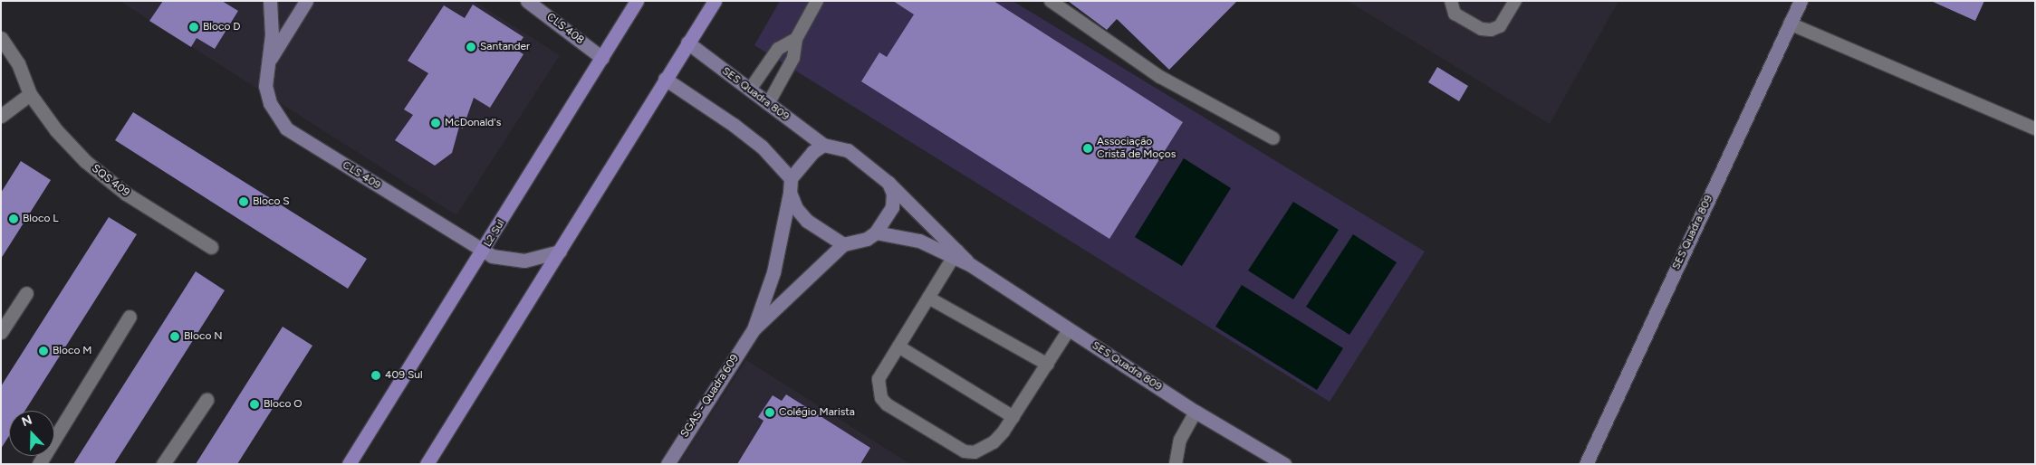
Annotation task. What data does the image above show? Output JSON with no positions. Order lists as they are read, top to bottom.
{
  "streets": {
    "main road": ["L2 Sul"],
    "street": [
      "CLS 408",
      "SES Quadra 809",
      "CLS 409",
      "SQS 409",
      "SGAS - Quadra 609"
    ]
  },
  "crossings": [
    ["CLS 408", "L2 Sul"],
    ["SES Quadra 809", "SGAS - Quadra 609"],
    ["CLS 409", "L2 Sul"]
  ],
  "places": [
    "Bloco D",
    "Santander",
    "McDonald's",
    "Associação Cristã de Moços",
    "Bloco S",
    "Bloco L",
    "Bloco N",
    "Bloco M",
    "409 Sul",
    "Bloco O",
    "Colégio Marista"
  ],
  "north": "top"
}
